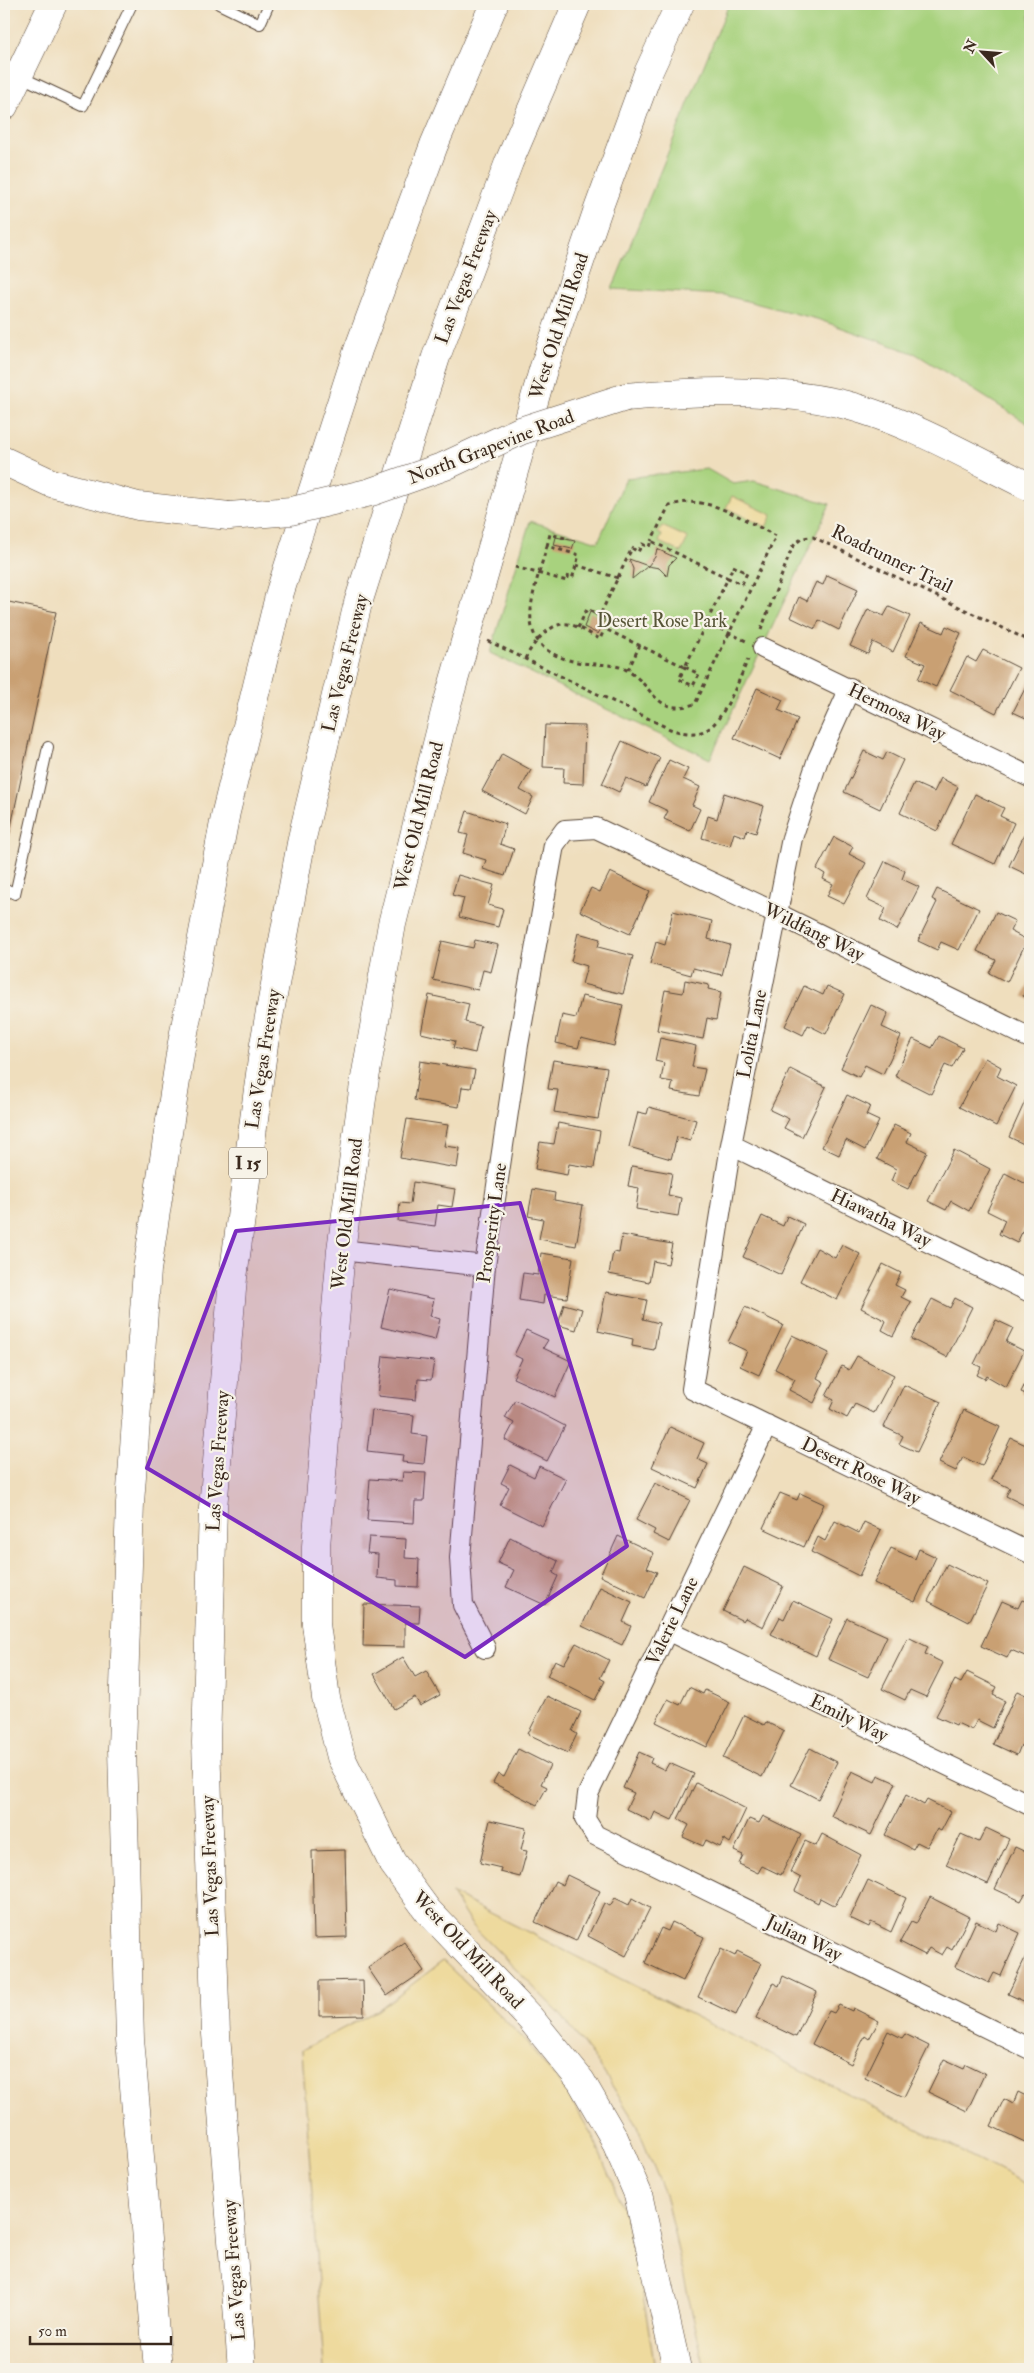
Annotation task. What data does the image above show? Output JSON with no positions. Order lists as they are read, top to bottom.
{
  "streets": {
    "main road": [
      "Las Vegas Freeway",
      "West Old Mill Road",
      "North Grapevine Road",
      "I 15"
    ],
    "street": [
      "Hermosa Way",
      "Wildfang Way",
      "Lolita Lane",
      "Hiawatha Way",
      "Prosperity Lane",
      "Desert Rose Way",
      "Valerie Lane",
      "Emily Way",
      "Julian Way"
    ],
    "path": ["Roadrunner Trail"]
  },
  "crossings": [
    ["Hermosa Way", "Lolita Lane"],
    ["Wildfang Way", "Lolita Lane"],
    ["Wildfang Way", "Prosperity Lane"],
    ["Lolita Lane", "Hiawatha Way"],
    ["Lolita Lane", "Desert Rose Way"],
    ["Desert Rose Way", "Valerie Lane"],
    ["Valerie Lane", "Emily Way"],
    ["Valerie Lane", "Julian Way"]
  ],
  "parks": ["Desert Rose Park"],
  "scale_bar": "50 m",
  "north": "top left"
}
